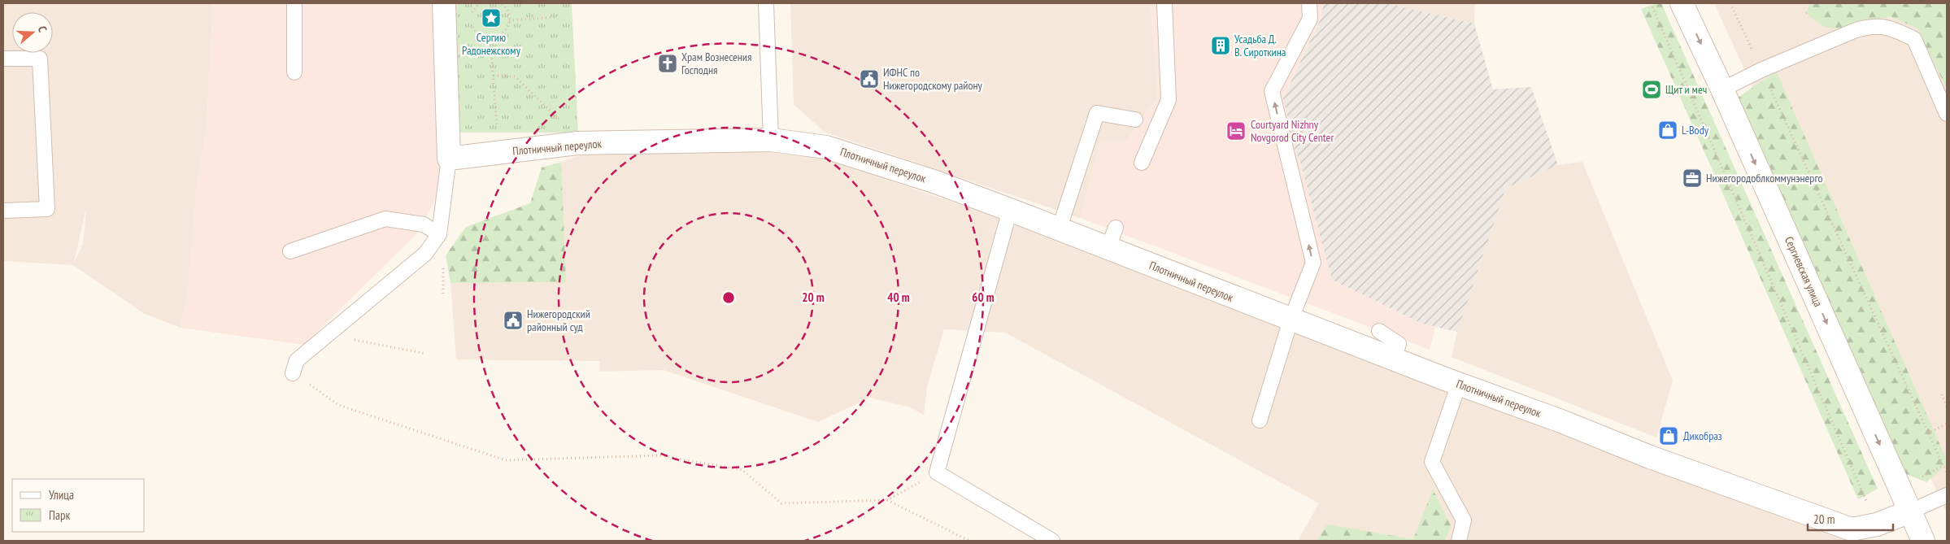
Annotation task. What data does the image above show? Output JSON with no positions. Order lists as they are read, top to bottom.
{
  "streets": {
    "street": ["Плотничный переулок", "Сергиевская улица"]
  },
  "crossings": [
    ["Плотничный переулок", "Сергиевская улица"]
  ],
  "one_way": ["Сергиевская улица"],
  "places": {
    "place": ["Сергию Радонежскому"],
    "building": ["Усадьба Д. В. Сироткина"],
    "church": ["Храм Вознесения Господня"],
    "public building": ["ИФНС по Нижегородскому району", "Нижегородский районный суд"],
    "sports": ["Щит и меч"],
    "shop": ["L-Body", "Дикобраз"],
    "hotel": ["Courtyard Nizhny Novgorod City Center"],
    "office": ["Нижегородоблкоммунэнерго"]
  },
  "legend": ["Улица", "Парк"],
  "scale_bar": "20 m",
  "north": "right",
  "rings": ["20 m", "40 m", "60 m"]
}
